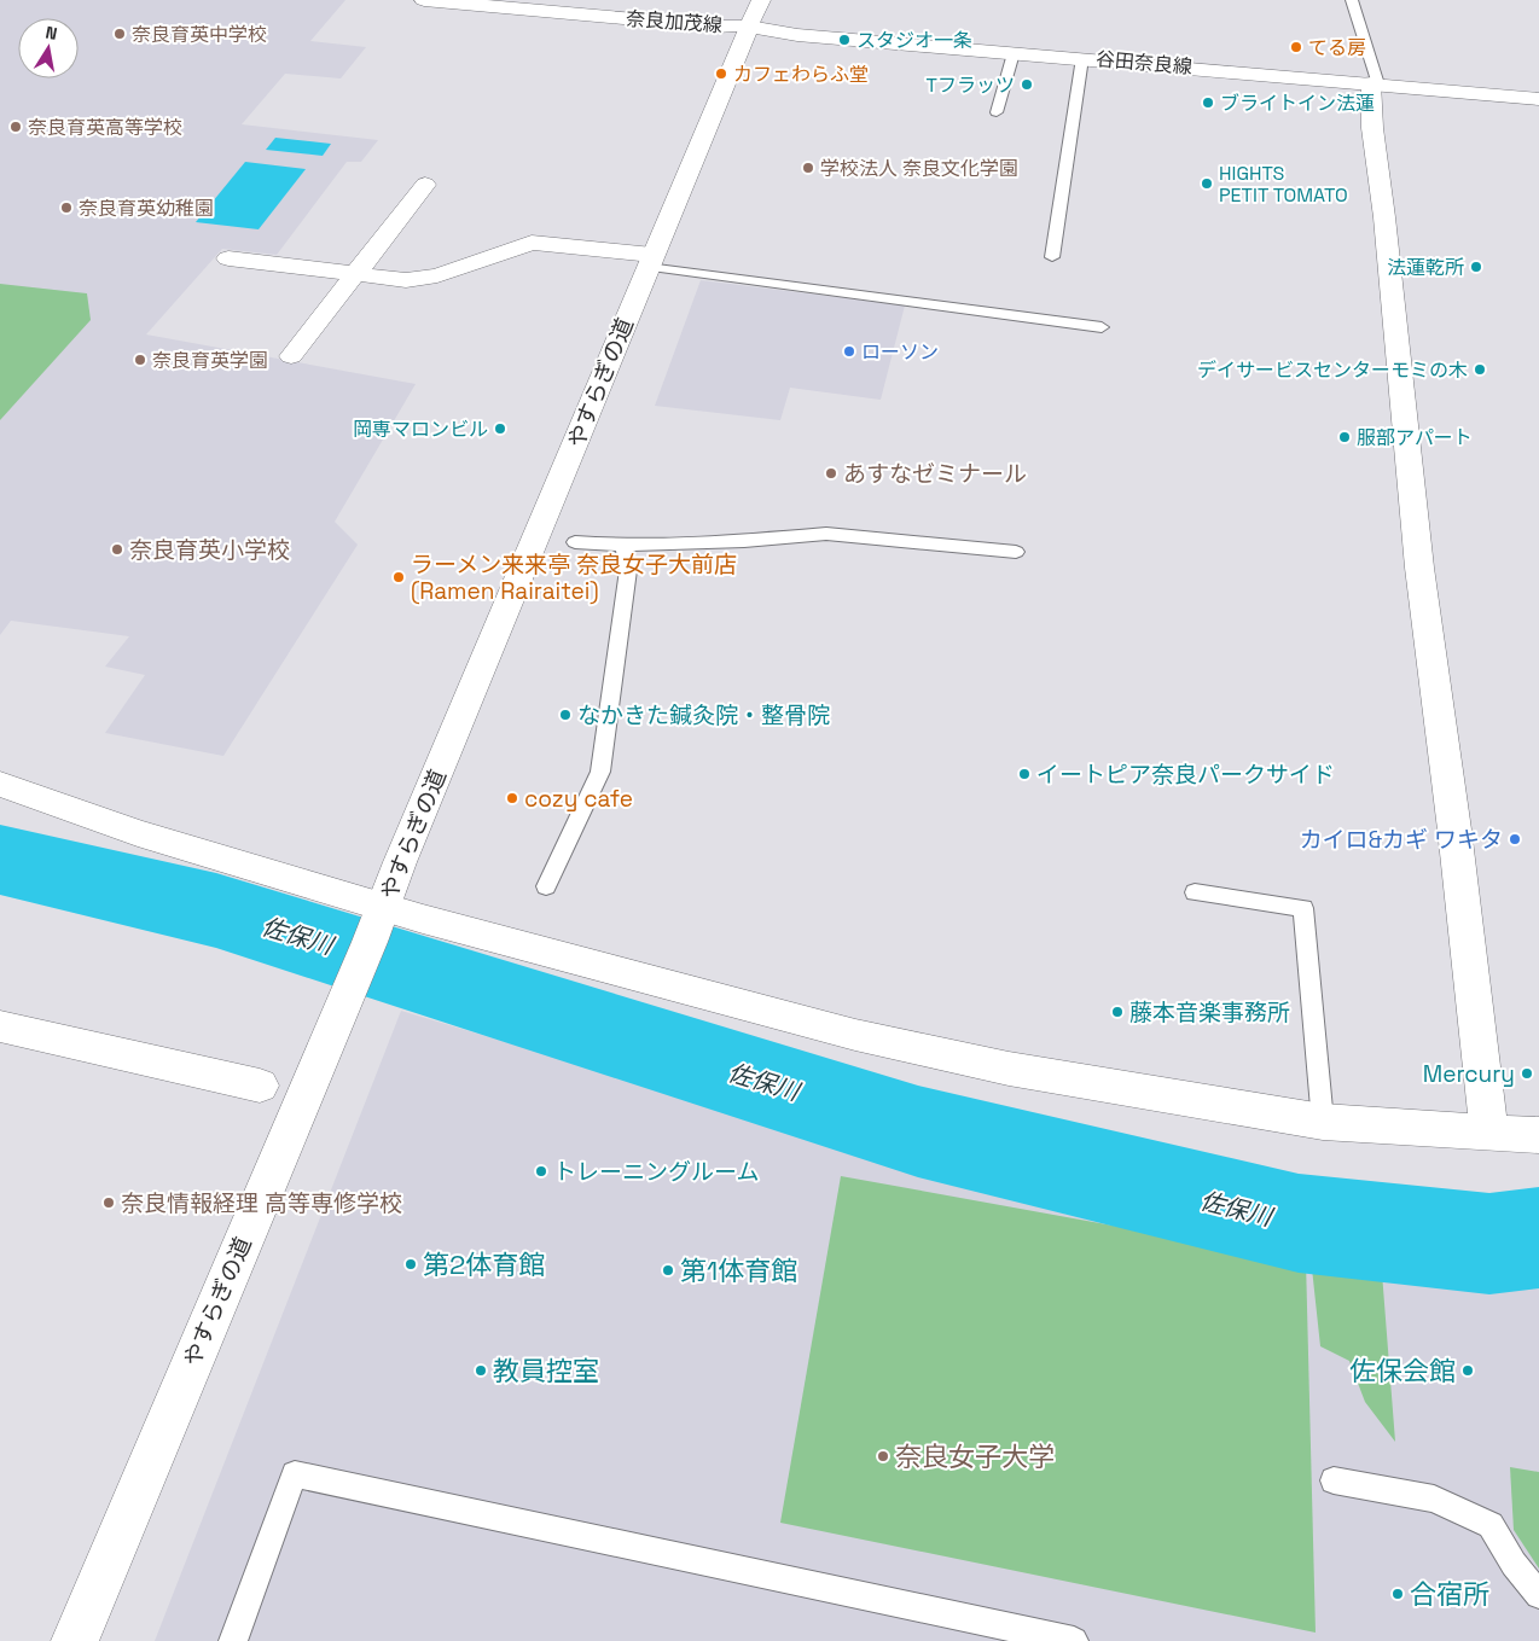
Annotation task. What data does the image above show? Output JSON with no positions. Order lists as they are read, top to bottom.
{
  "streets": {
    "street": ["奈良加茂線", "谷田奈良線", "やすらぎの道"]
  },
  "crossings": [
    ["奈良加茂線", "谷田奈良線"],
    ["奈良加茂線", "やすらぎの道"],
    ["谷田奈良線", "やすらぎの道"]
  ],
  "water": ["佐保川"],
  "places": [
    "奈良育英中学校",
    "スタジオ一条",
    "てる房",
    "カフェわらふ堂",
    "Tフラッツ",
    "ブライトイン法蓮",
    "奈良育英高等学校",
    "学校法人 奈良文化学園",
    "HIGHTS PETIT TOMATO",
    "奈良育英幼稚園",
    "法蓮乾所",
    "ローソン",
    "奈良育英学園",
    "デイサービスセンターモミの木",
    "岡専マロンビル",
    "服部アパート",
    "あすなゼミナール",
    "奈良育英小学校",
    "ラーメン来来亭 奈良女子大前店 (Ramen Rairaitei)",
    "なかきた鍼灸院・整骨院",
    "イートピア奈良パークサイド",
    "cozy cafe",
    "カイロ&カギ ワキタ",
    "藤本音楽事務所",
    "Mercury",
    "トレーニングルーム",
    "奈良情報経理 高等専修学校",
    "第2体育館",
    "第1体育館",
    "教員控室",
    "佐保会館",
    "奈良女子大学",
    "合宿所"
  ],
  "north": "top"
}
